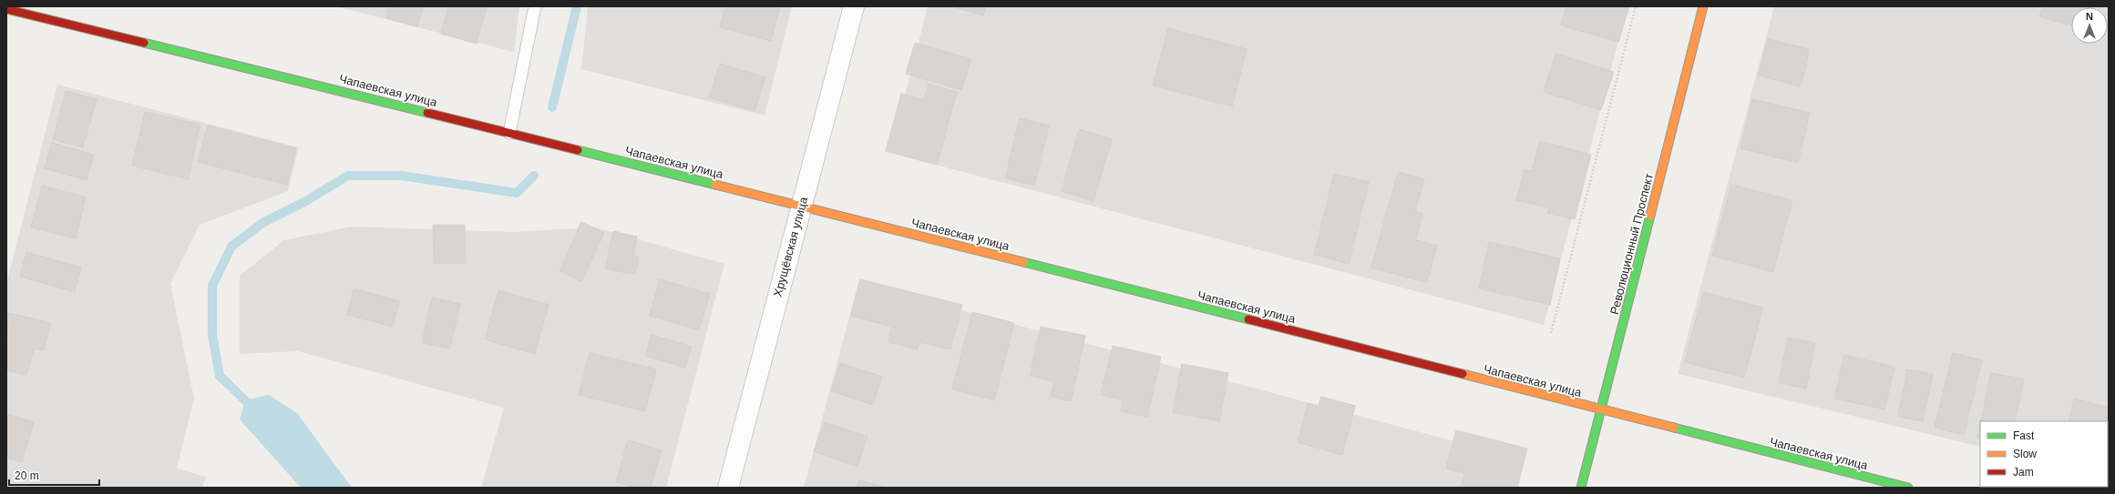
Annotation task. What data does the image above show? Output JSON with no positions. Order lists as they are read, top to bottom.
{
  "streets": {
    "main road": ["Чапаевская улица", "Революционный Проспект"],
    "street": ["Хрущёвская улица"]
  },
  "crossings": [
    ["Чапаевская улица", "Революционный Проспект"],
    ["Чапаевская улица", "Хрущёвская улица"]
  ],
  "legend": ["Fast", "Slow", "Jam"],
  "scale_bar": "20 m",
  "north": "top"
}
